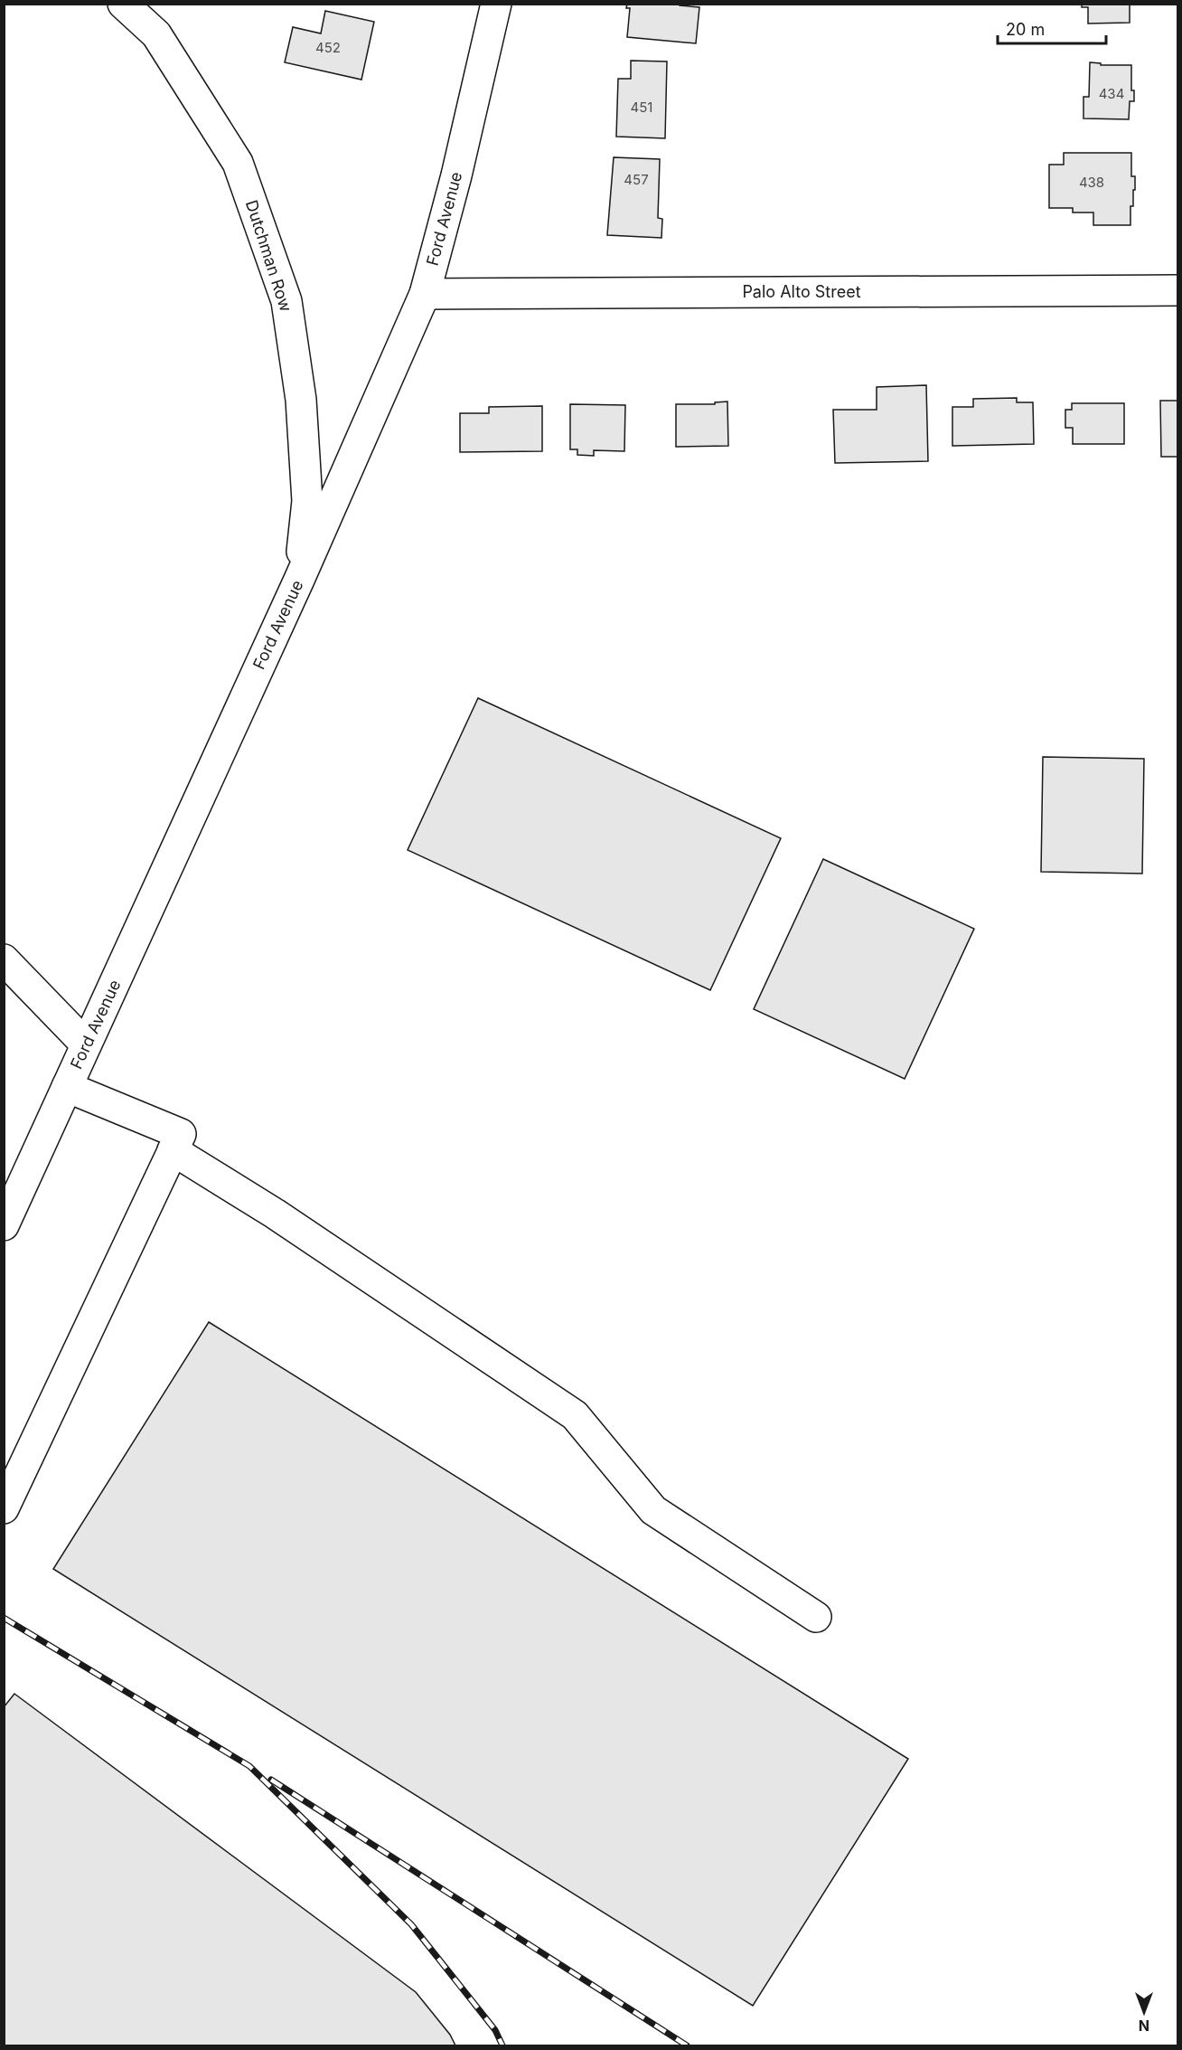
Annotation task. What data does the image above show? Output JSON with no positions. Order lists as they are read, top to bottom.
{
  "streets": {
    "street": ["Ford Avenue", "Dutchman Row", "Palo Alto Street"]
  },
  "crossings": [
    ["Ford Avenue", "Dutchman Row"],
    ["Ford Avenue", "Palo Alto Street"]
  ],
  "house_numbers": [
    "452",
    "434",
    "451",
    "457",
    "438"
  ],
  "scale_bar": "20 m",
  "north": "bottom"
}
